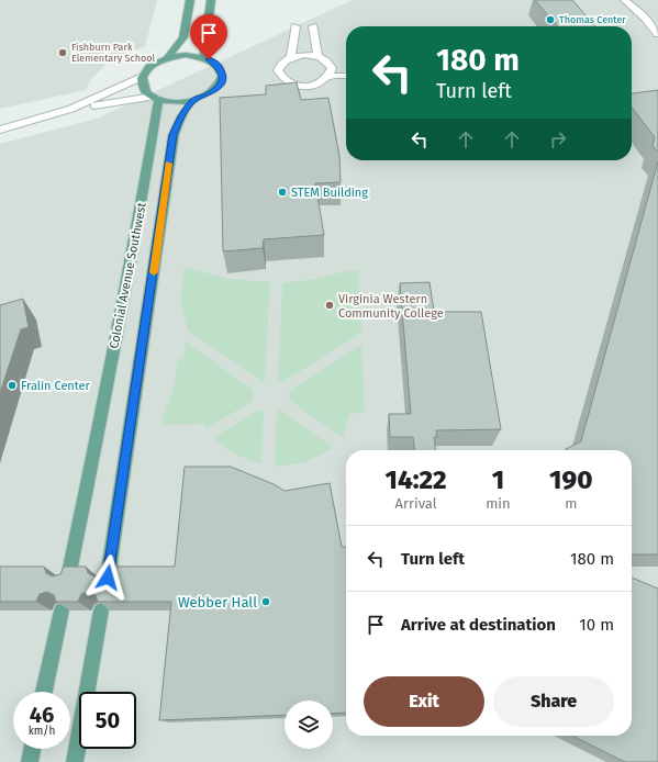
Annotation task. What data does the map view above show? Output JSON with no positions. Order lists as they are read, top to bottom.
{
  "streets": {
    "main road": ["Colonial Avenue Southwest"]
  },
  "places": [
    "Thomas Center",
    "Fishburn Park Elementary School",
    "STEM Building",
    "Virginia Western Community College",
    "Fralin Center",
    "Webber Hall"
  ],
  "page": {
    "turn": ["180 m", "Turn left"],
    "eta": [
      "14:22",
      "Arrival",
      "1",
      "min",
      "190",
      "m"
    ],
    "list": [
      {
        "name": "Turn left",
        "value": "180 m"
      },
      {
        "name": "Arrive at destination",
        "value": "10 m"
      }
    ],
    "buttons": ["Exit", "Share"],
    "speed": "46 km/h",
    "limit": "50"
  }
}
